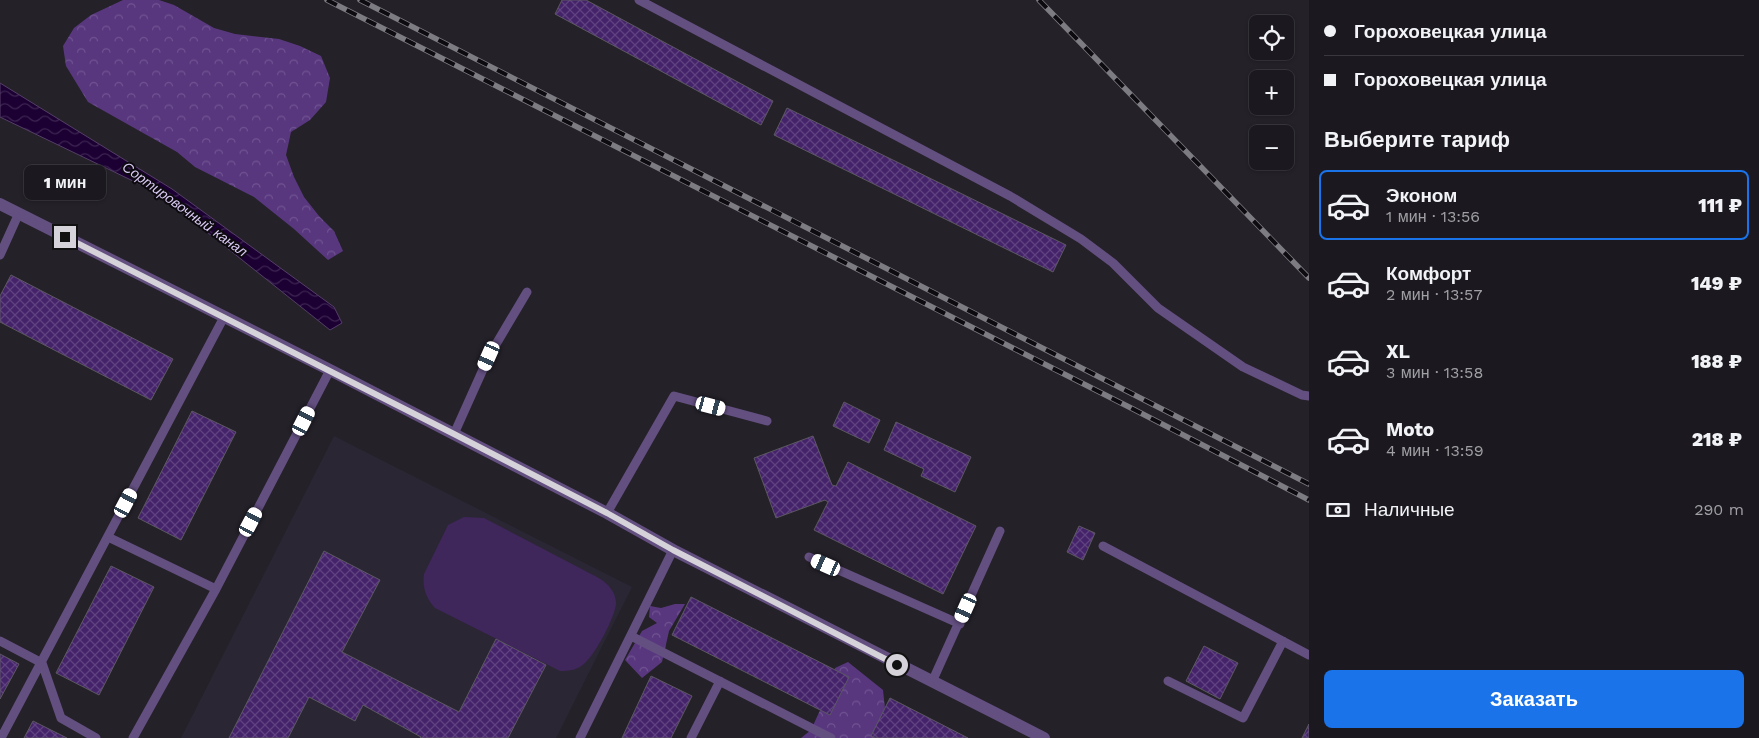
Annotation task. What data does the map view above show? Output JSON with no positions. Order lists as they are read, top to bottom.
{
  "water": ["Сортировочный канал"],
  "page": {
    "banner": ["Гороховецкая улица", "Гороховецкая улица"],
    "map_buttons": ["+", "−"],
    "heading": "Выберите тариф",
    "bubble": "1 мин",
    "list": [
      {
        "name": "Эконом",
        "note": "1 мин · 13:56",
        "value": "111 ₽"
      },
      {
        "name": "Комфорт",
        "note": "2 мин · 13:57",
        "value": "149 ₽"
      },
      {
        "name": "XL",
        "note": "3 мин · 13:58",
        "value": "188 ₽"
      },
      {
        "name": "Moto",
        "note": "4 мин · 13:59",
        "value": "218 ₽"
      }
    ],
    "pay": ["Наличные", "290 m"],
    "buttons": "Заказать"
  }
}
